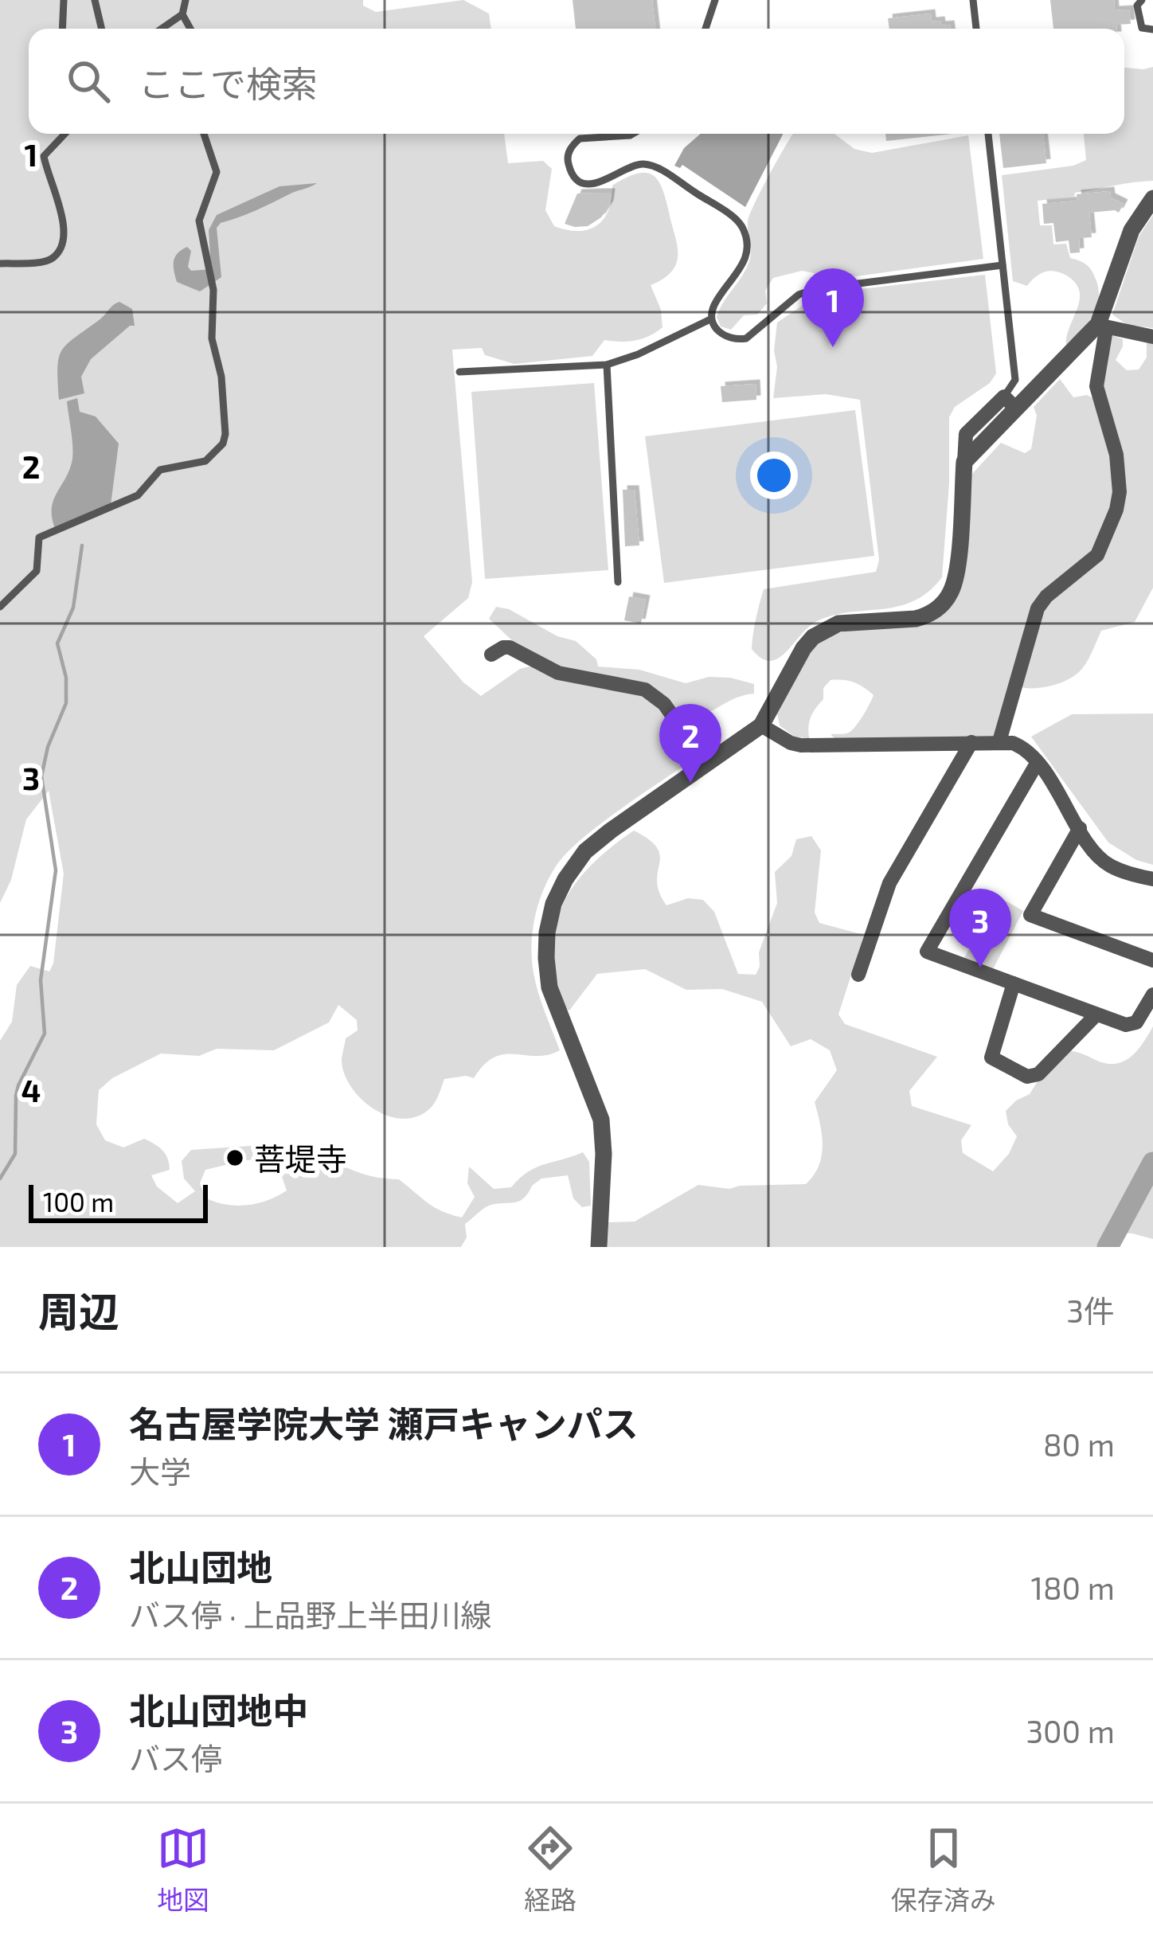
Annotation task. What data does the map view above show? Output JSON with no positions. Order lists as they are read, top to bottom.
{
  "places": ["菩堤寺"],
  "scale_bar": "100 m",
  "page": {
    "search": "ここで検索",
    "pins": ["1", "2", "3"],
    "scale": "100 m",
    "heading": ["周辺", "3件"],
    "list": [
      {
        "mark": "1",
        "name": "名古屋学院大学 瀬戸キャンパス",
        "note": "大学",
        "value": "80 m"
      },
      {
        "mark": "2",
        "name": "北山団地",
        "note": "バス停 · 上品野上半田川線",
        "value": "180 m"
      },
      {
        "mark": "3",
        "name": "北山団地中",
        "note": "バス停",
        "value": "300 m"
      }
    ],
    "nav": ["地図", "経路", "保存済み"]
  },
  "grid": {
    "rows": [
      "1",
      "2",
      "3",
      "4"
    ]
  }
}
